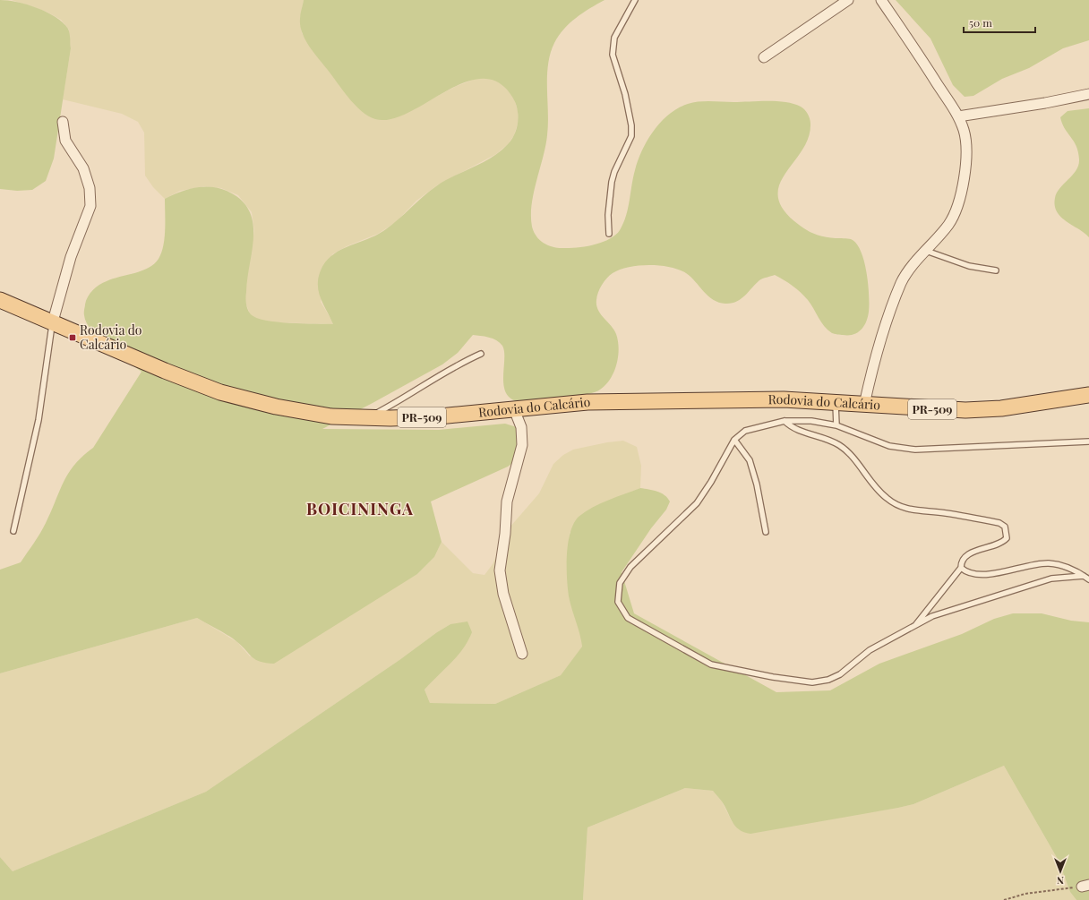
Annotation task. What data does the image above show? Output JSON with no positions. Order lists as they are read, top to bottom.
{
  "streets": {
    "main road": ["Rodovia do Calcário", "PR-509"]
  },
  "districts": ["BOICININGA"],
  "places": {
    "transit": ["Rodovia do Calcário"]
  },
  "scale_bar": "50 m",
  "north": "bottom"
}
